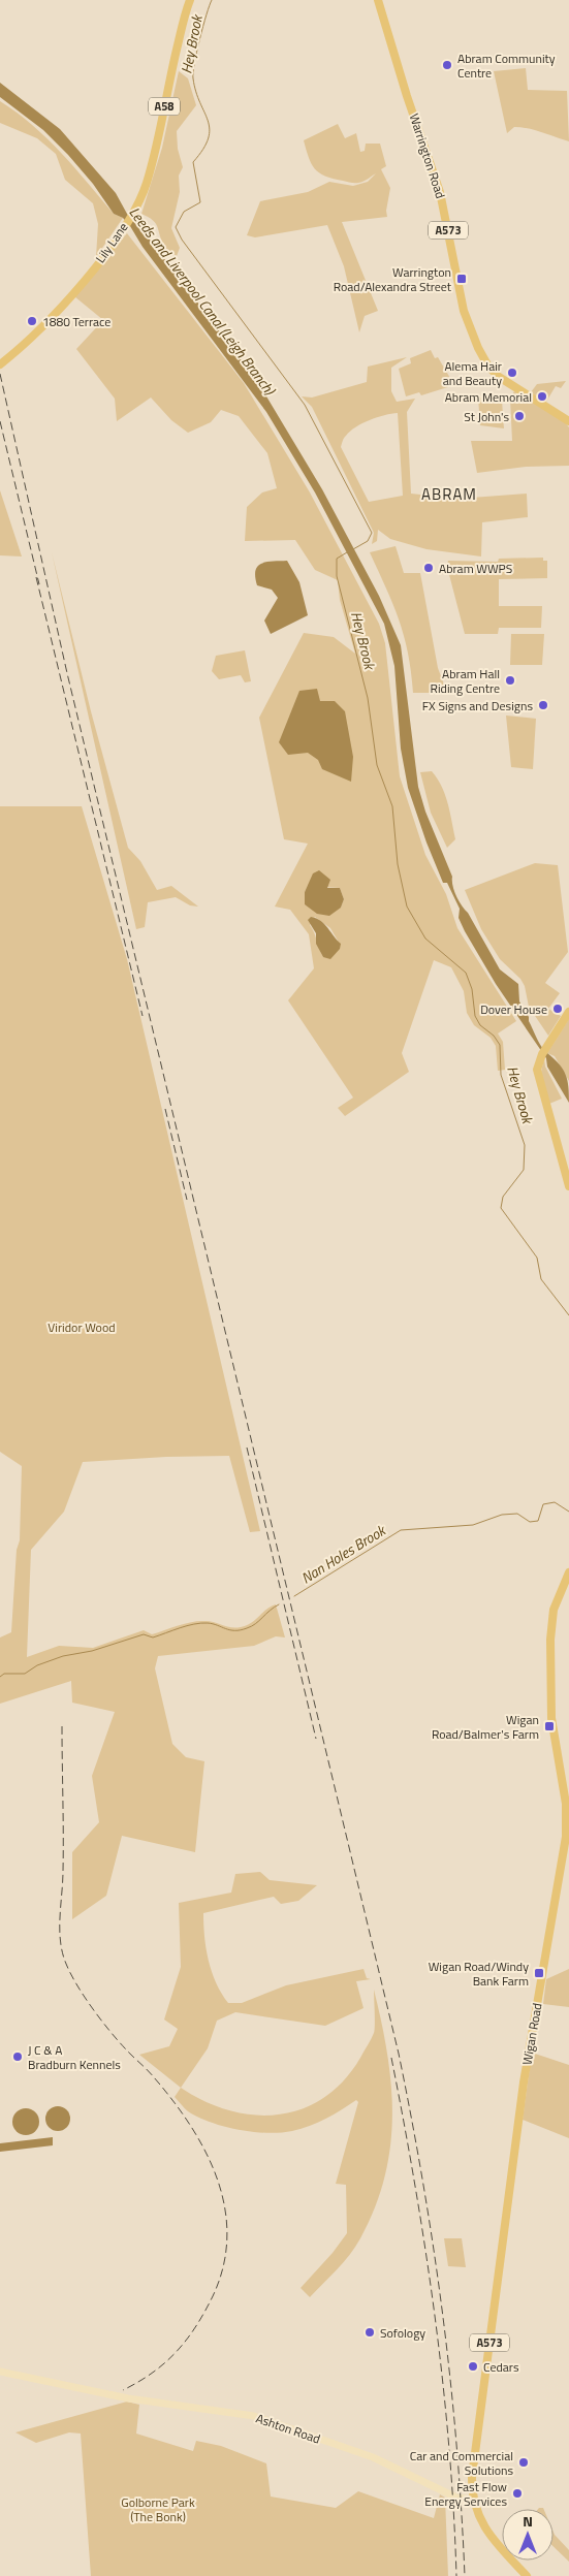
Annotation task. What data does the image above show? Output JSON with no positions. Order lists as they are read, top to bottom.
{
  "streets": {
    "main road": [
      "A58",
      "Warrington Road",
      "A573",
      "Lily Lane",
      "Wigan Road",
      "Ashton Road"
    ]
  },
  "crossings": [
    ["A573", "Wigan Road"],
    ["A573", "Ashton Road"],
    ["Wigan Road", "Ashton Road"]
  ],
  "districts": ["ABRAM"],
  "water": ["Hey Brook", "Leeds and Liverpool Canal (Leigh Branch)", "Nan Holes Brook"],
  "parks": ["Viridor Wood", "Golborne Park (The Bonk)"],
  "places": {
    "other": [
      "Abram Community Centre",
      "1880 Terrace",
      "Alema Hair and Beauty",
      "Abram Memorial",
      "St John's",
      "Abram WWPS",
      "Abram Hall Riding Centre",
      "FX Signs and Designs",
      "Dover House",
      "J C & A Bradburn Kennels",
      "Sofology",
      "Cedars",
      "Car and Commercial Solutions",
      "Fast Flow Energy Services"
    ],
    "transit": ["Warrington Road/Alexandra Street", "Wigan Road/Balmer's Farm", "Wigan Road/Windy Bank Farm"]
  },
  "north": "top"
}
